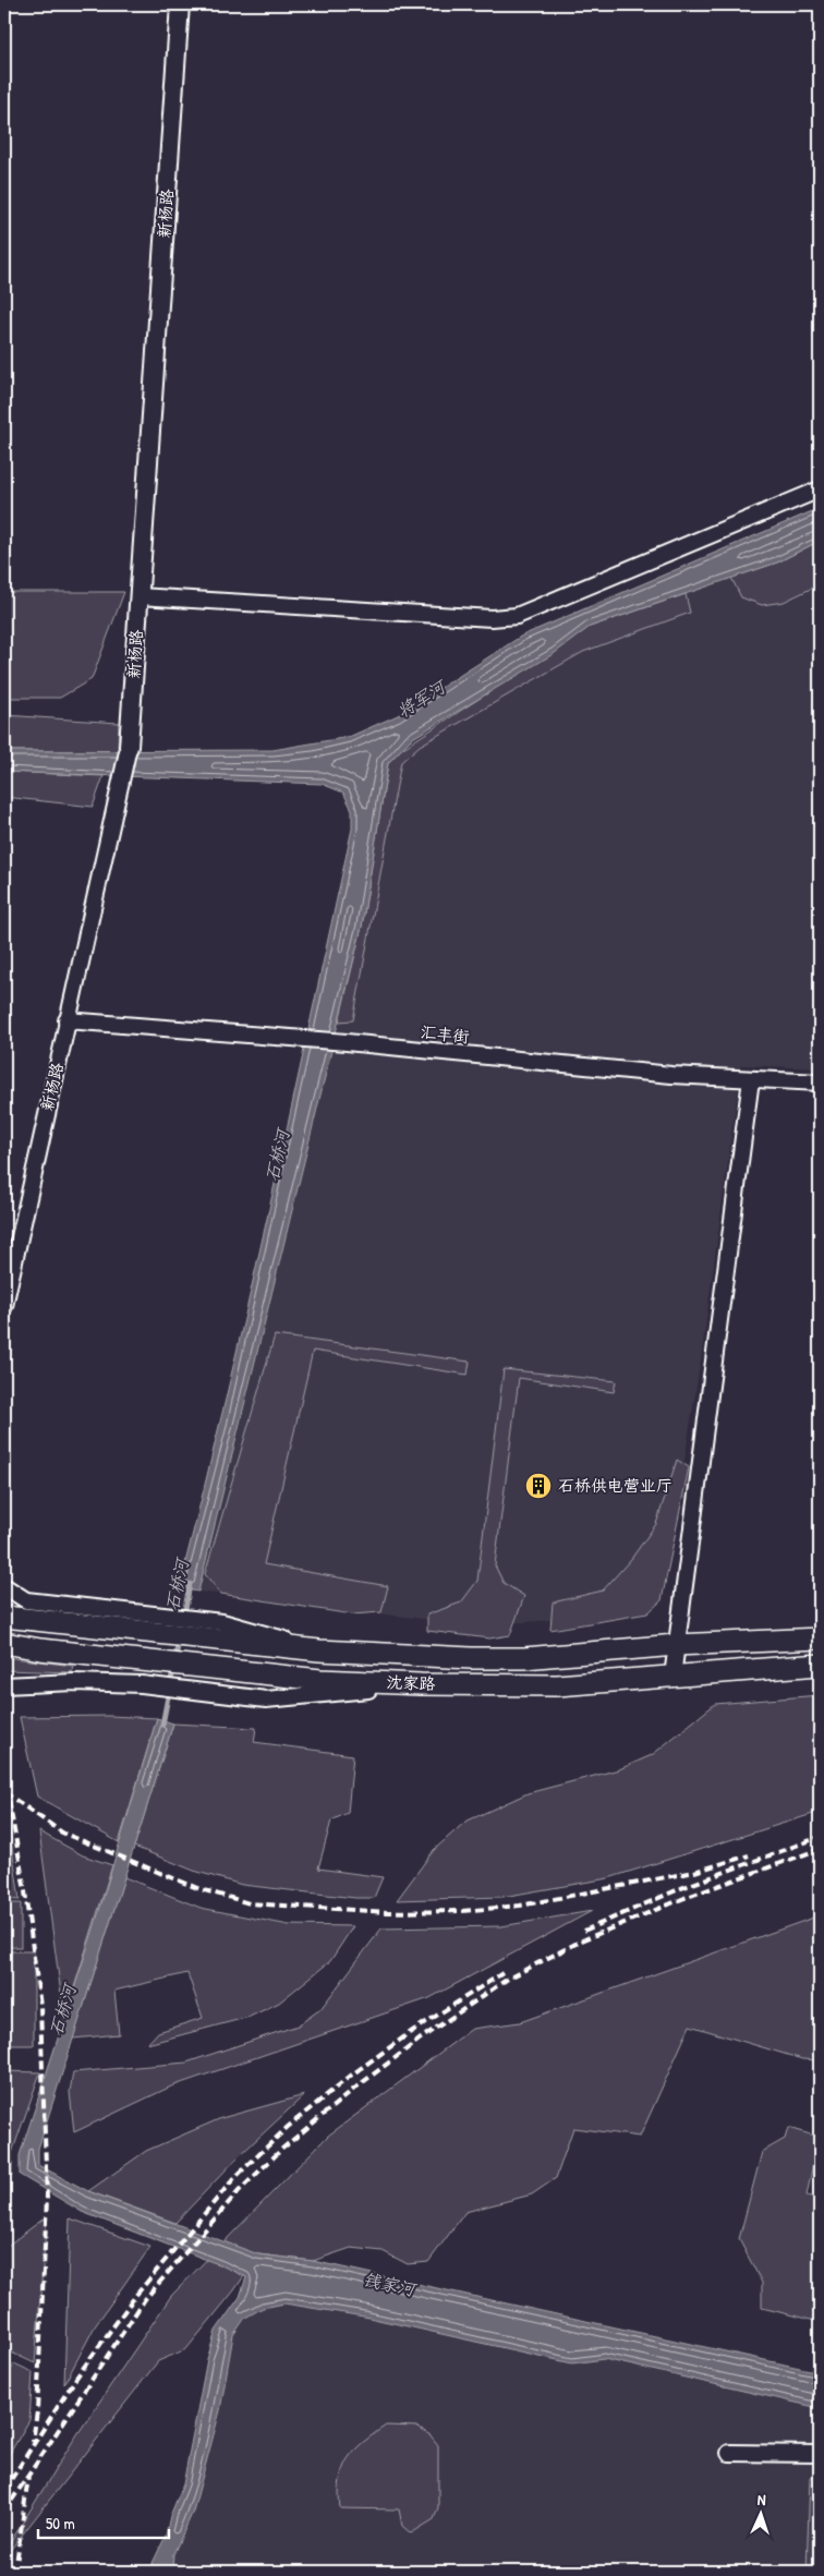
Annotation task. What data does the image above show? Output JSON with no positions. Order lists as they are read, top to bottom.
{
  "streets": {
    "main road": ["沈家路"],
    "street": ["新杨路", "汇丰街"]
  },
  "crossings": [
    ["新杨路", "汇丰街"]
  ],
  "water": ["将军河", "石桥河", "钱家河"],
  "places": {
    "building": ["石桥供电营业厅"]
  },
  "scale_bar": "50 m",
  "north": "top"
}
